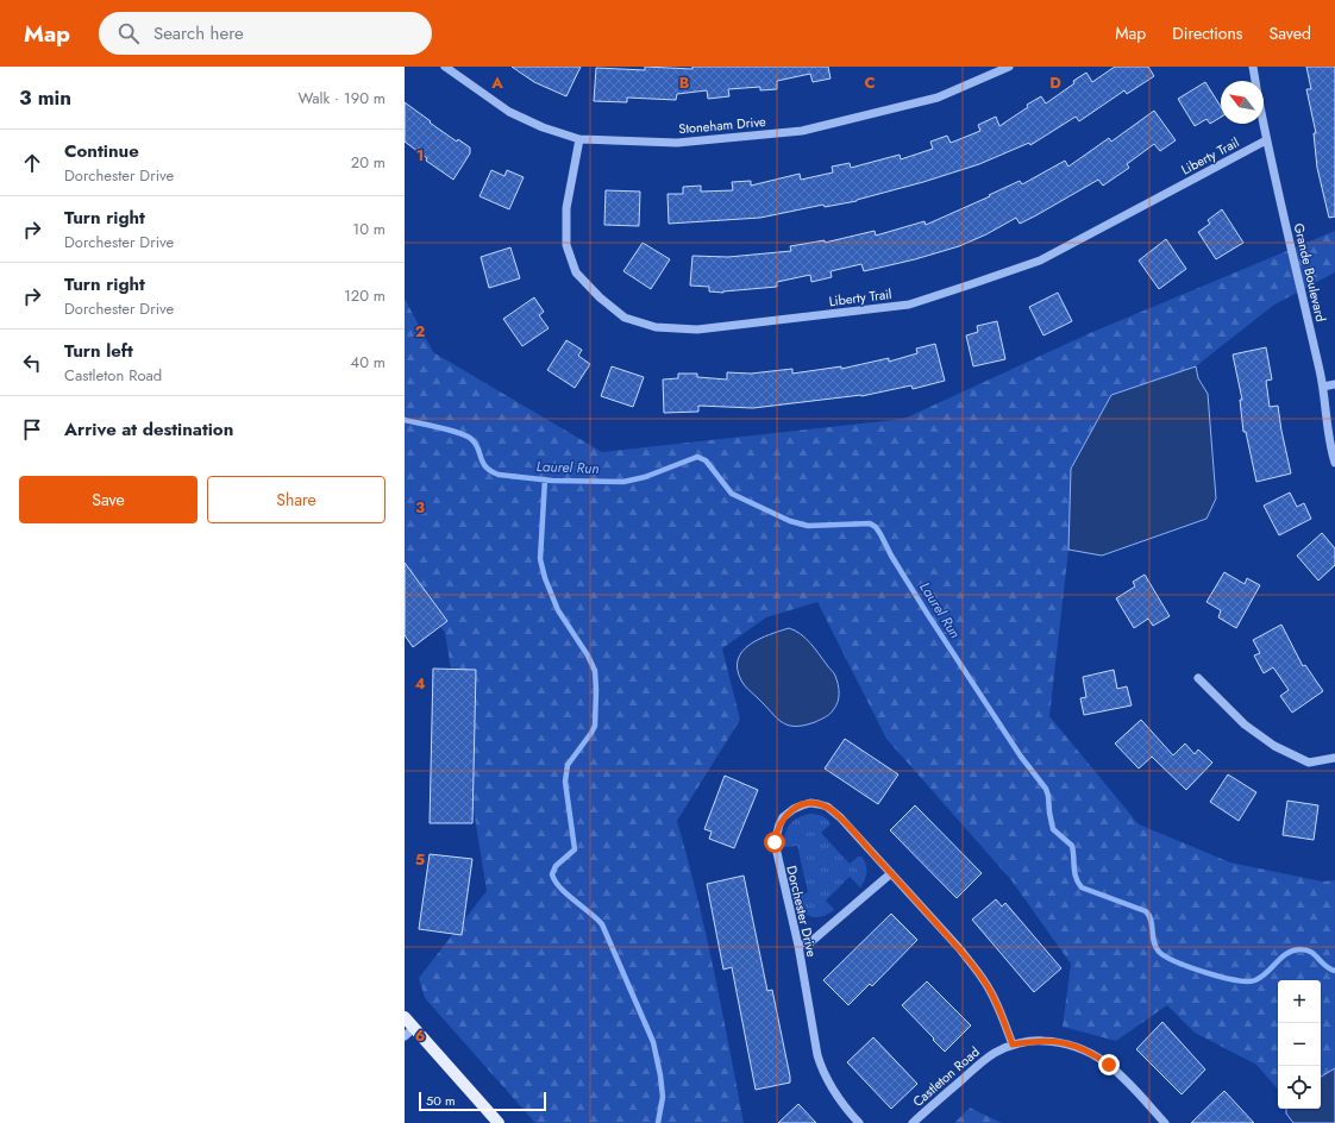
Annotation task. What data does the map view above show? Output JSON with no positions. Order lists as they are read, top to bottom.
{
  "streets": {
    "street": [
      "Stoneham Drive",
      "Liberty Trail",
      "Grande Boulevard",
      "Dorchester Drive",
      "Castleton Road"
    ]
  },
  "crossings": [
    ["Stoneham Drive", "Liberty Trail"],
    ["Liberty Trail", "Grande Boulevard"],
    ["Dorchester Drive", "Castleton Road"]
  ],
  "water": ["Laurel Run"],
  "scale_bar": "50 m",
  "north": "top left",
  "page": {
    "header": "Map",
    "search": "Search here",
    "nav": ["Map", "Directions", "Saved"],
    "heading": ["3 min", "Walk · 190 m"],
    "list": [
      ["Continue", "Dorchester Drive", "20 m"],
      ["Turn right", "Dorchester Drive", "10 m"],
      ["Turn right", "Dorchester Drive", "120 m"],
      ["Turn left", "Castleton Road", "40 m"],
      "Arrive at destination"
    ],
    "buttons": ["Save", "Share"],
    "map_buttons": ["+", "−"],
    "scale": "50 m"
  },
  "grid": {
    "columns": [
      "A",
      "B",
      "C",
      "D"
    ],
    "rows": [
      "1",
      "2",
      "3",
      "4",
      "5",
      "6"
    ]
  }
}
